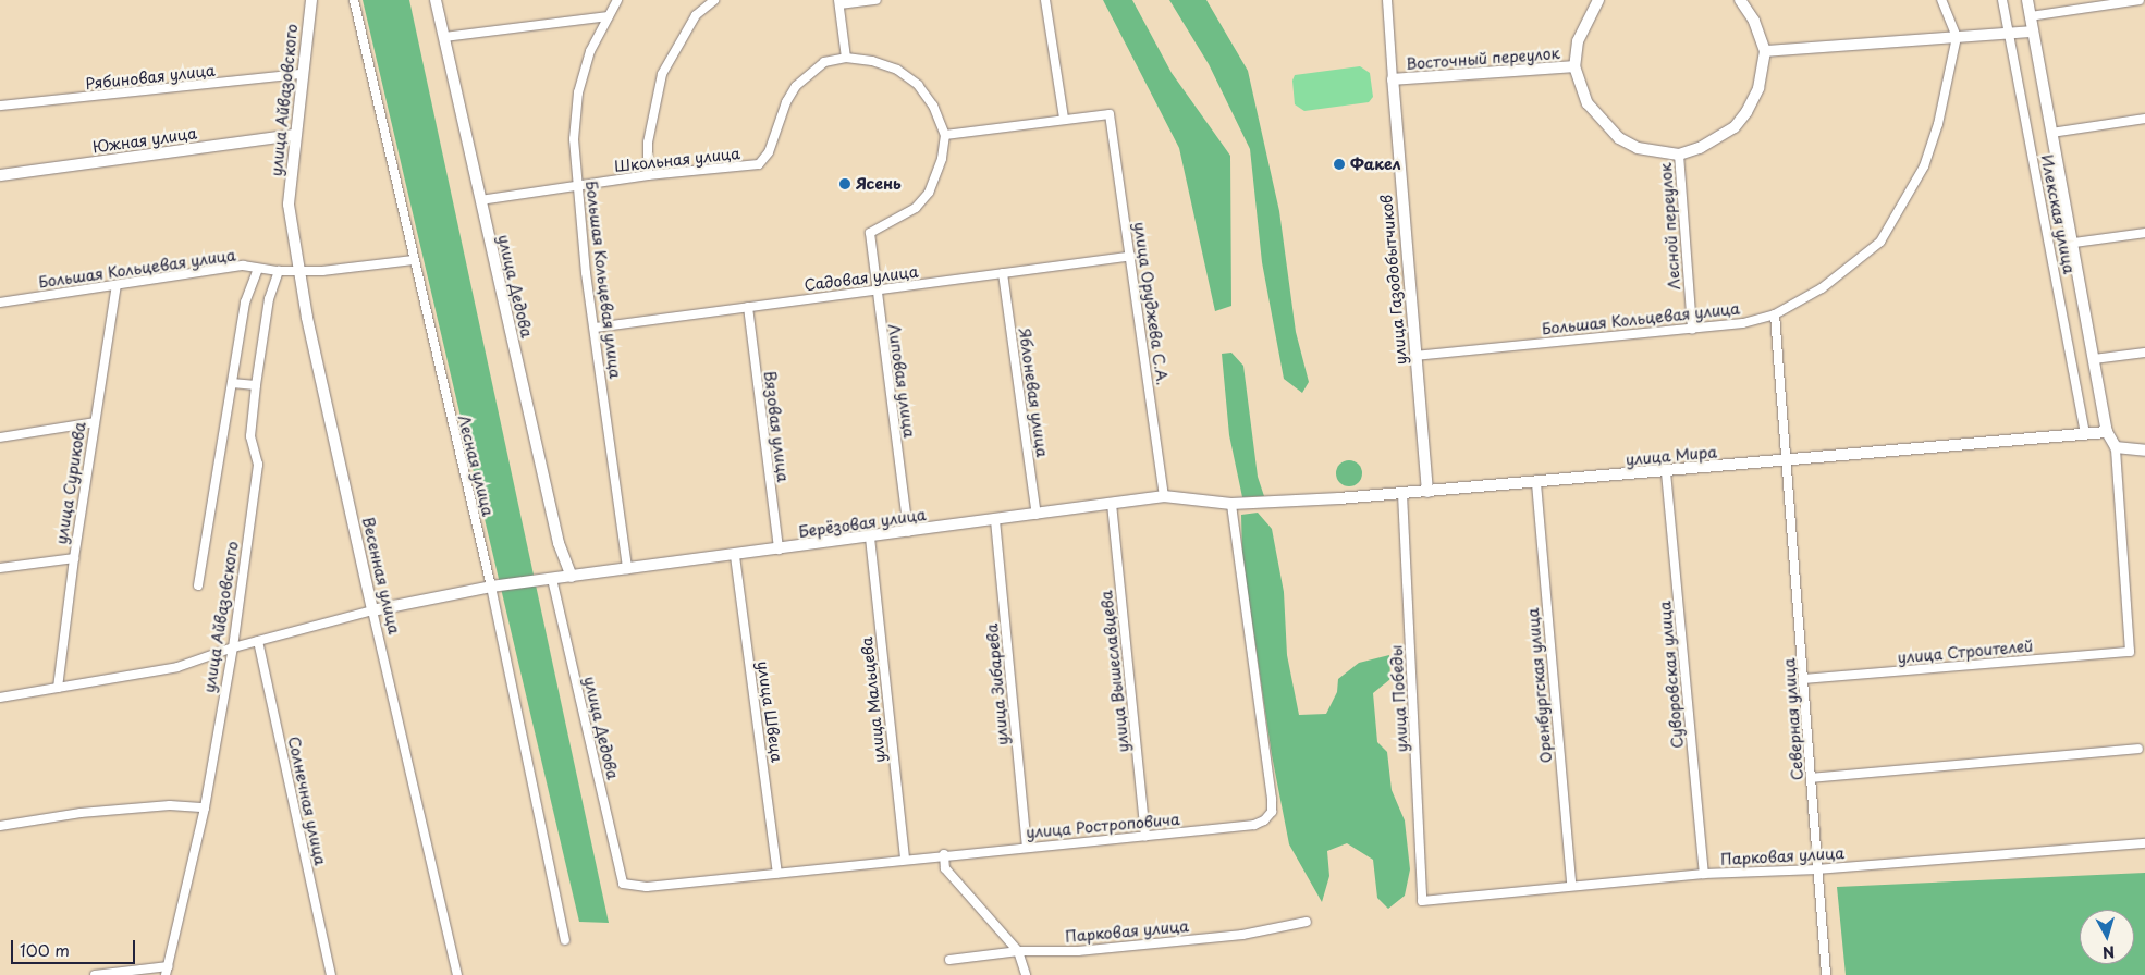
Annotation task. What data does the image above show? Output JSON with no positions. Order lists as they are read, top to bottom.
{
  "streets": {
    "street": [
      "Восточный переулок",
      "Рябиновая улица",
      "улица Айвазовского",
      "Южная улица",
      "Школьная улица",
      "Илекская улица",
      "Лесной переулок",
      "Большая Кольцевая улица",
      "Садовая улица",
      "улица Газодобытчиков",
      "улица Дедова",
      "улица Оруджева С.А.",
      "Липовая улица",
      "Яблоневая улица",
      "Вязовая улица",
      "улица Мира",
      "Лесная улица",
      "улица Сурикова",
      "Берёзовая улица",
      "Весенная улица",
      "улица Строителей",
      "улица Вышеславцева",
      "Суворовская улица",
      "улица Зибарева",
      "Оренбургская улица",
      "улица Победы",
      "улица Мальцева",
      "улица Швеца",
      "Северная улица",
      "Солнечная улица",
      "улица Ростроповича",
      "Парковая улица"
    ]
  },
  "crossings": [
    ["Восточный переулок", "улица Газодобытчиков"],
    ["Рябиновая улица", "улица Айвазовского"],
    ["улица Айвазовского", "Южная улица"],
    ["улица Айвазовского", "Большая Кольцевая улица"],
    ["улица Айвазовского", "Весенная улица"],
    ["Школьная улица", "Большая Кольцевая улица"],
    ["Школьная улица", "улица Дедова"],
    ["Школьная улица", "Липовая улица"],
    ["Илекская улица", "улица Мира"],
    ["Лесной переулок", "Большая Кольцевая улица"],
    ["Большая Кольцевая улица", "Садовая улица"],
    ["Большая Кольцевая улица", "улица Газодобытчиков"],
    ["Большая Кольцевая улица", "Лесная улица"],
    ["Большая Кольцевая улица", "улица Сурикова"],
    ["Большая Кольцевая улица", "Берёзовая улица"],
    ["Большая Кольцевая улица", "Весенная улица"],
    ["Большая Кольцевая улица", "Северная улица"],
    ["Садовая улица", "улица Оруджева С.А."],
    ["Садовая улица", "Липовая улица"],
    ["Садовая улица", "Яблоневая улица"],
    ["Садовая улица", "Вязовая улица"],
    ["улица Газодобытчиков", "улица Мира"],
    ["улица Дедова", "Берёзовая улица"],
    ["улица Дедова", "улица Ростроповича"],
    ["улица Оруджева С.А.", "Берёзовая улица"],
    ["Липовая улица", "Берёзовая улица"],
    ["Яблоневая улица", "Берёзовая улица"],
    ["Вязовая улица", "Берёзовая улица"],
    ["улица Мира", "Берёзовая улица"],
    ["улица Мира", "Суворовская улица"],
    ["улица Мира", "Оренбургская улица"],
    ["улица Мира", "улица Победы"],
    ["улица Мира", "Северная улица"],
    ["улица Мира", "улица Ростроповича"],
    ["Лесная улица", "Берёзовая улица"],
    ["Берёзовая улица", "Весенная улица"],
    ["Берёзовая улица", "улица Вышеславцева"],
    ["Берёзовая улица", "улица Зибарева"],
    ["Берёзовая улица", "улица Мальцева"],
    ["Берёзовая улица", "улица Швеца"],
    ["Берёзовая улица", "улица Ростроповича"],
    ["улица Строителей", "Северная улица"],
    ["улица Вышеславцева", "улица Ростроповича"],
    ["Суворовская улица", "Парковая улица"],
    ["улица Зибарева", "улица Ростроповича"],
    ["Оренбургская улица", "Парковая улица"],
    ["улица Победы", "Парковая улица"],
    ["улица Мальцева", "улица Ростроповича"],
    ["улица Швеца", "улица Ростроповича"],
    ["Северная улица", "Парковая улица"]
  ],
  "places": ["Факел", "Ясень"],
  "scale_bar": "100 m",
  "north": "bottom"
}
